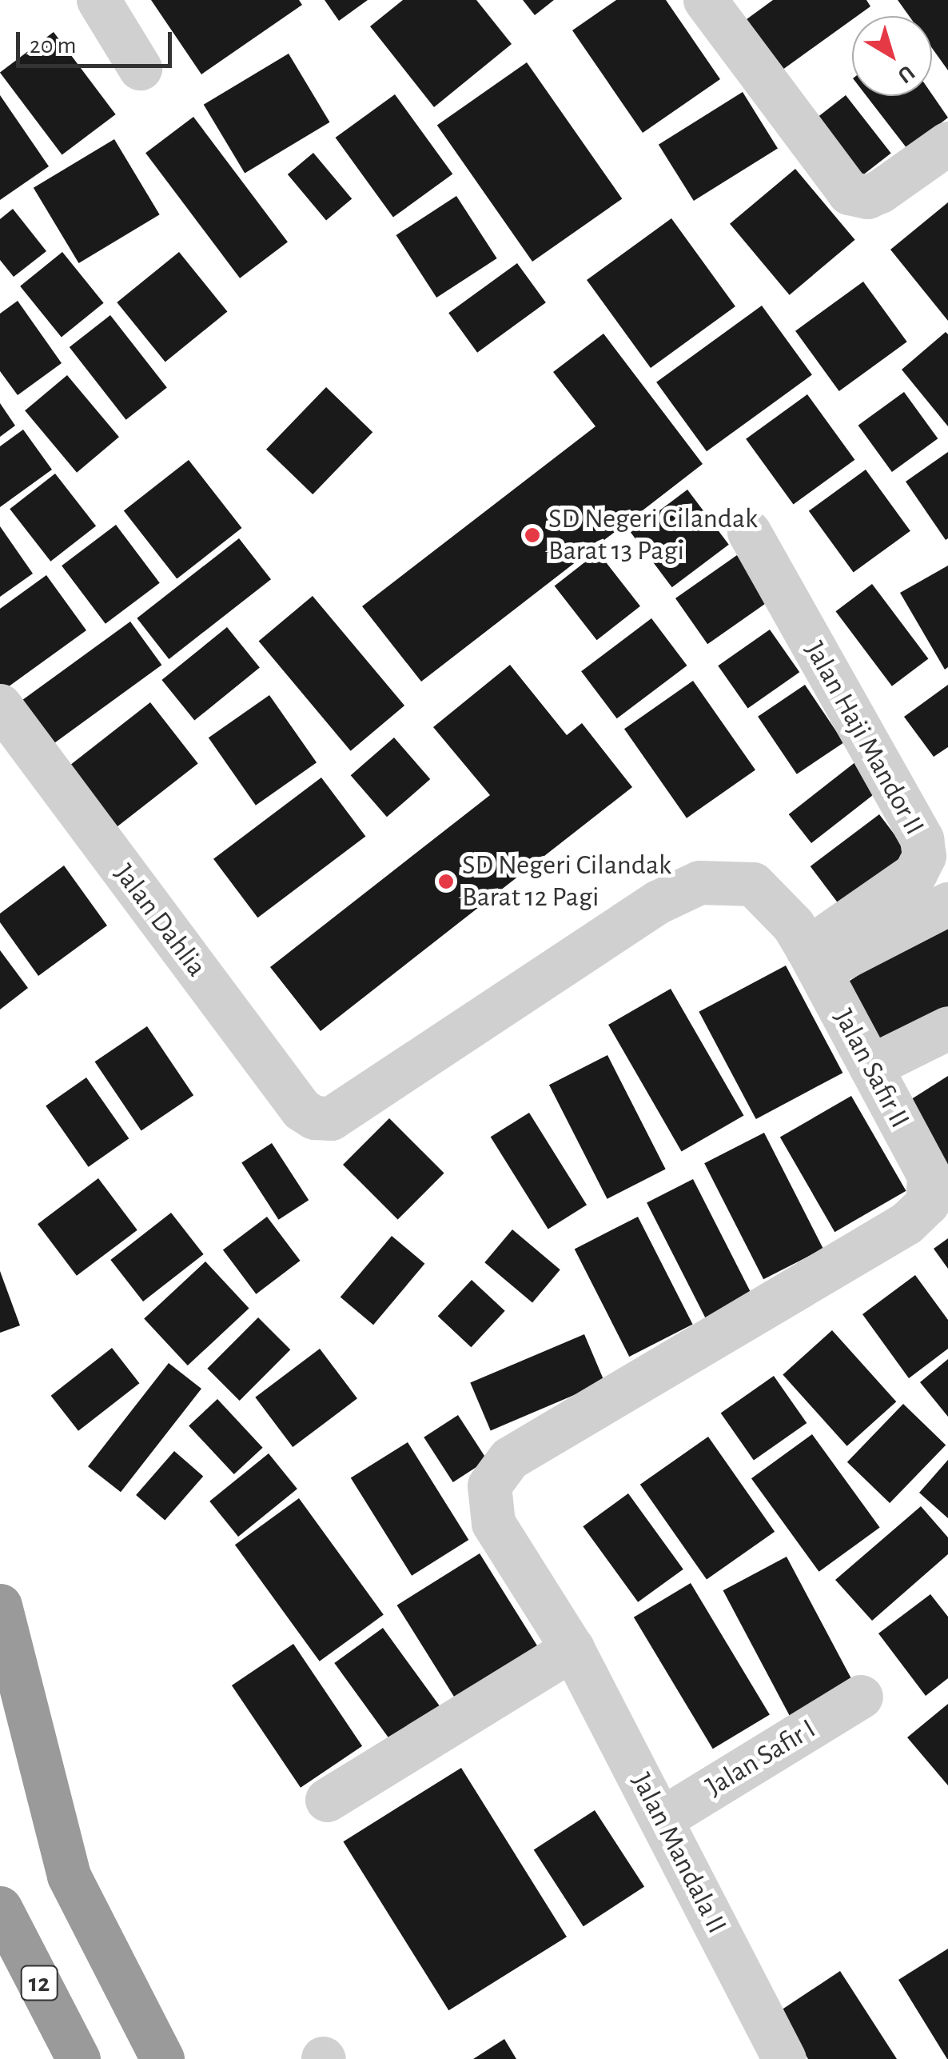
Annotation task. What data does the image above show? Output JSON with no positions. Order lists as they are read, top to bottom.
{
  "streets": {
    "highway": ["12"],
    "street": [
      "Jalan Haji Mandor II",
      "Jalan Dahlia",
      "Jalan Safir II",
      "Jalan Safir I",
      "Jalan Mandala II"
    ]
  },
  "crossings": [
    ["Jalan Haji Mandor II", "Jalan Safir II"],
    ["Jalan Dahlia", "Jalan Safir II"],
    ["Jalan Safir II", "Jalan Mandala II"],
    ["Jalan Safir I", "Jalan Mandala II"]
  ],
  "places": ["SD Negeri Cilandak Barat 13 Pagi", "SD Negeri Cilandak Barat 12 Pagi"],
  "scale_bar": "20 m",
  "north": "bottom right"
}
